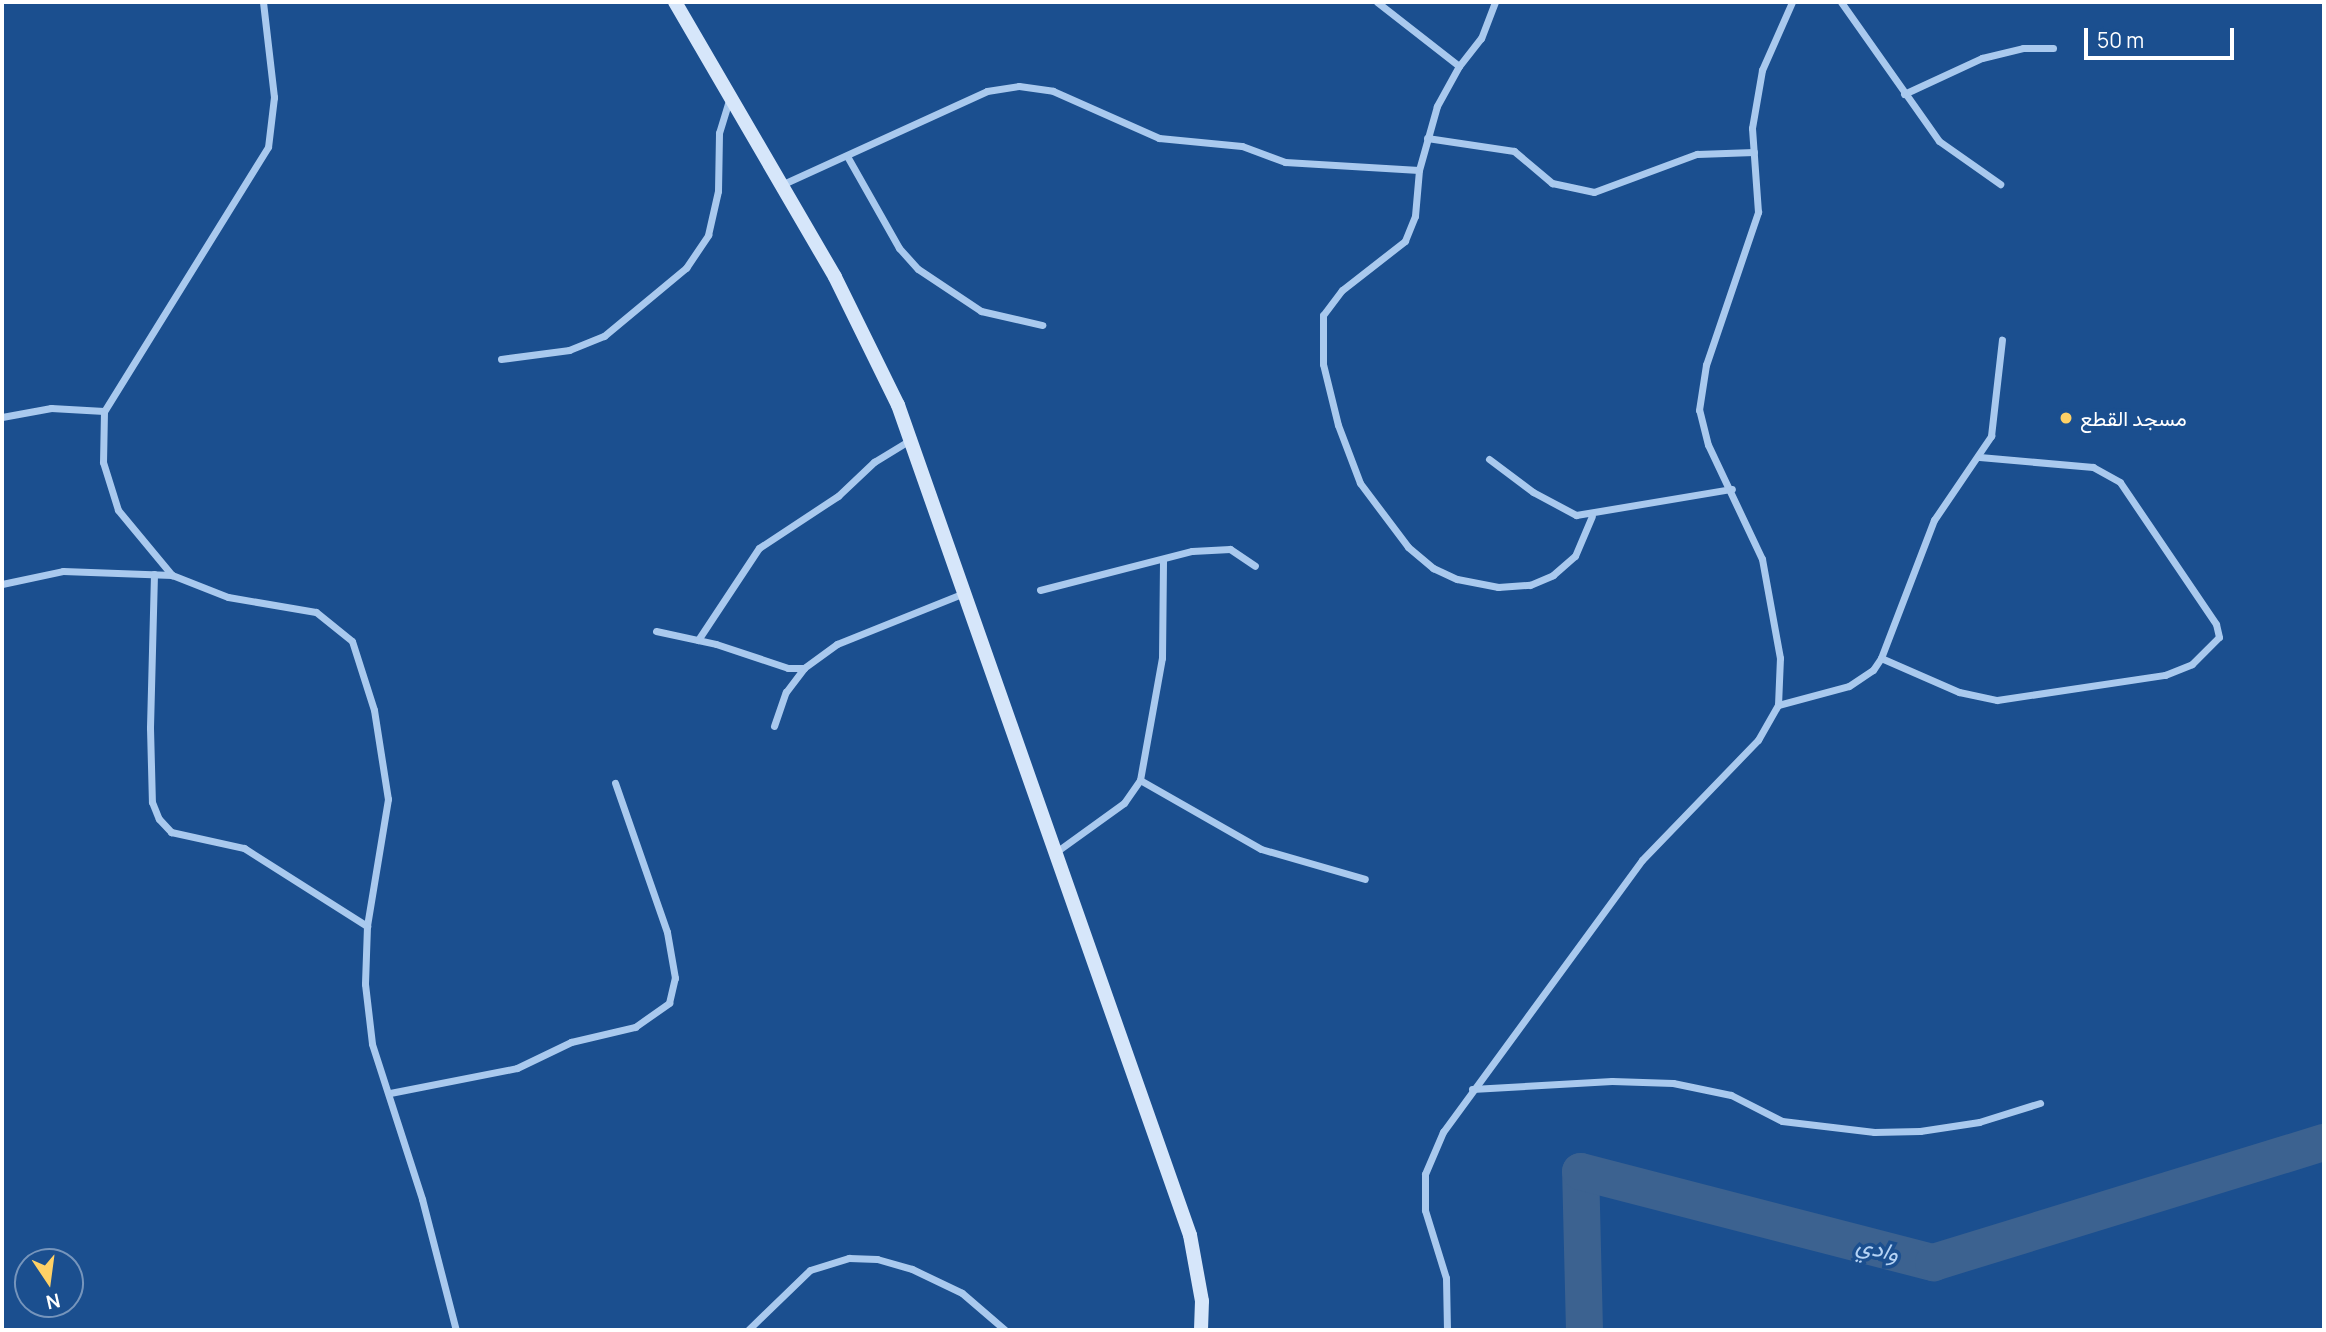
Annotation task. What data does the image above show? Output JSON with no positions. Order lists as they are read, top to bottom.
{
  "water": ["وادي"],
  "places": ["مسجد القطع"],
  "scale_bar": "50 m",
  "north": "bottom"
}
